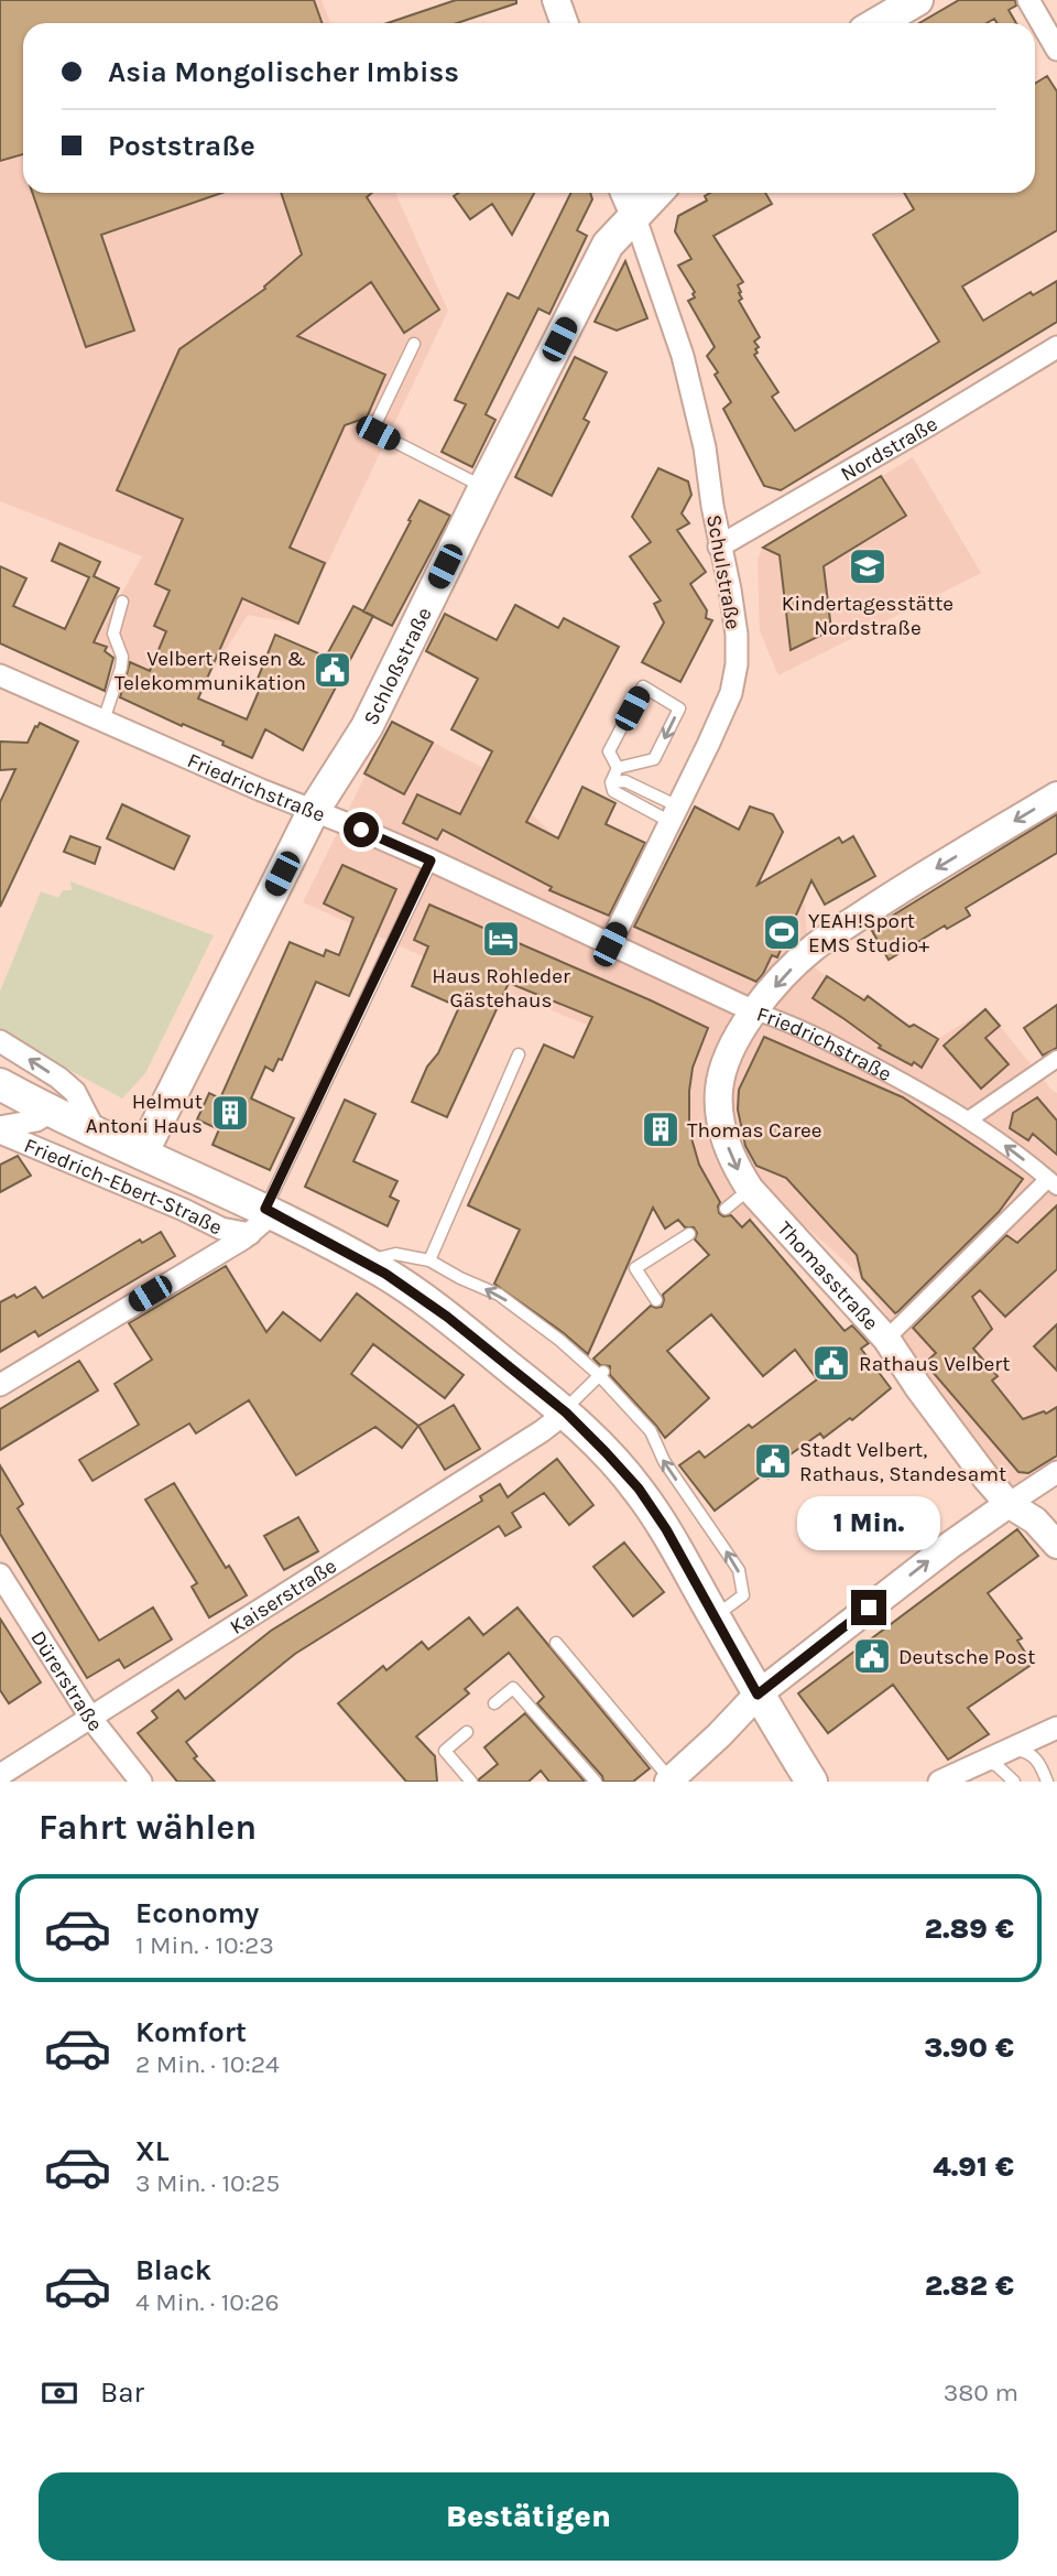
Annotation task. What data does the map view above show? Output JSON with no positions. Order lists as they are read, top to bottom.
{
  "streets": {
    "main road": ["Schloßstraße", "Friedrich-Ebert-Straße"],
    "street": [
      "Nordstraße",
      "Schulstraße",
      "Friedrichstraße",
      "Thomasstraße",
      "Kaiserstraße",
      "Dürerstraße"
    ]
  },
  "crossings": [
    ["Nordstraße", "Schulstraße"],
    ["Schulstraße", "Schloßstraße"],
    ["Schulstraße", "Friedrichstraße"],
    ["Schloßstraße", "Friedrichstraße"],
    ["Schloßstraße", "Friedrich-Ebert-Straße"],
    ["Friedrichstraße", "Thomasstraße"],
    ["Friedrich-Ebert-Straße", "Kaiserstraße"],
    ["Kaiserstraße", "Dürerstraße"]
  ],
  "one_way": ["Thomasstraße"],
  "places": {
    "school or university": ["Kindertagesstätte Nordstraße"],
    "public building": [
      "Velbert Reisen & Telekommunikation",
      "Rathaus Velbert",
      "Stadt Velbert, Rathaus, Standesamt",
      "Deutsche Post"
    ],
    "sports": ["YEAH!Sport EMS Studio+"],
    "hotel": ["Haus Rohleder Gästehaus"],
    "building": ["Helmut Antoni Haus", "Thomas Caree"]
  },
  "page": {
    "banner": ["Asia Mongolischer Imbiss", "Poststraße"],
    "bubble": "1 Min.",
    "heading": "Fahrt wählen",
    "list": [
      {
        "name": "Economy",
        "note": "1 Min. · 10:23",
        "value": "2.89 €"
      },
      {
        "name": "Komfort",
        "note": "2 Min. · 10:24",
        "value": "3.90 €"
      },
      {
        "name": "XL",
        "note": "3 Min. · 10:25",
        "value": "4.91 €"
      },
      {
        "name": "Black",
        "note": "4 Min. · 10:26",
        "value": "2.82 €"
      }
    ],
    "pay": ["Bar", "380 m"],
    "buttons": "Bestätigen"
  }
}
